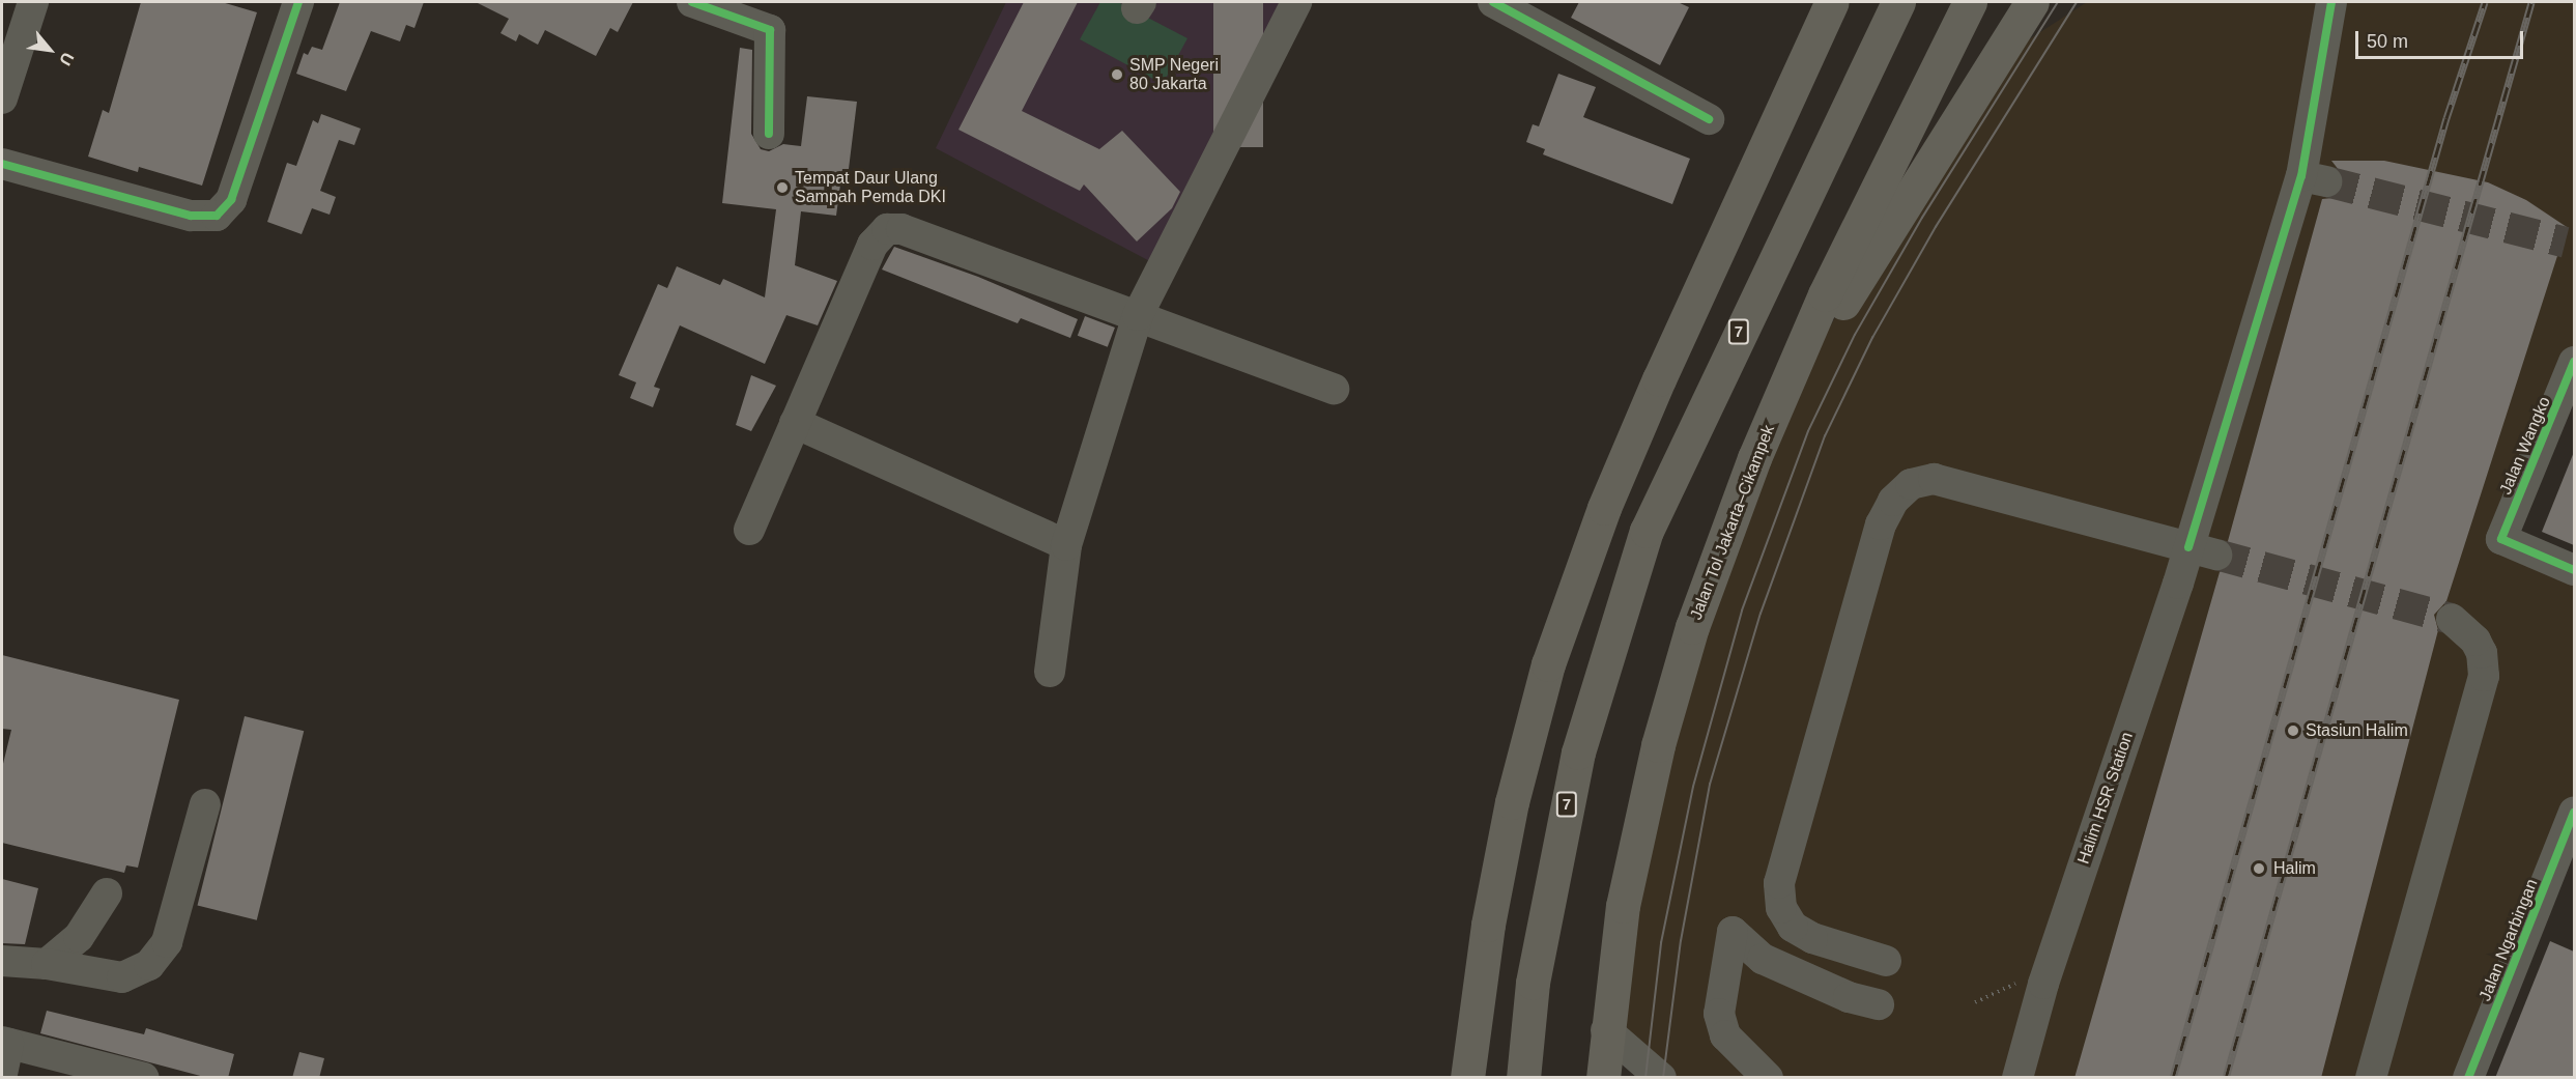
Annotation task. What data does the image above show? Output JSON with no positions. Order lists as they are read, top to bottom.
{
  "streets": {
    "highway": ["7", "Jalan Tol Jakarta–Cikampek"],
    "street": ["Jalan Wangko", "Halim HSR Station", "Jalan Ngarbingan"]
  },
  "places": [
    "SMP Negeri 80 Jakarta",
    "Tempat Daur Ulang Sampah Pemda DKI",
    "Stasiun Halim",
    "Halim"
  ],
  "scale_bar": "50 m",
  "north": "bottom right"
}
